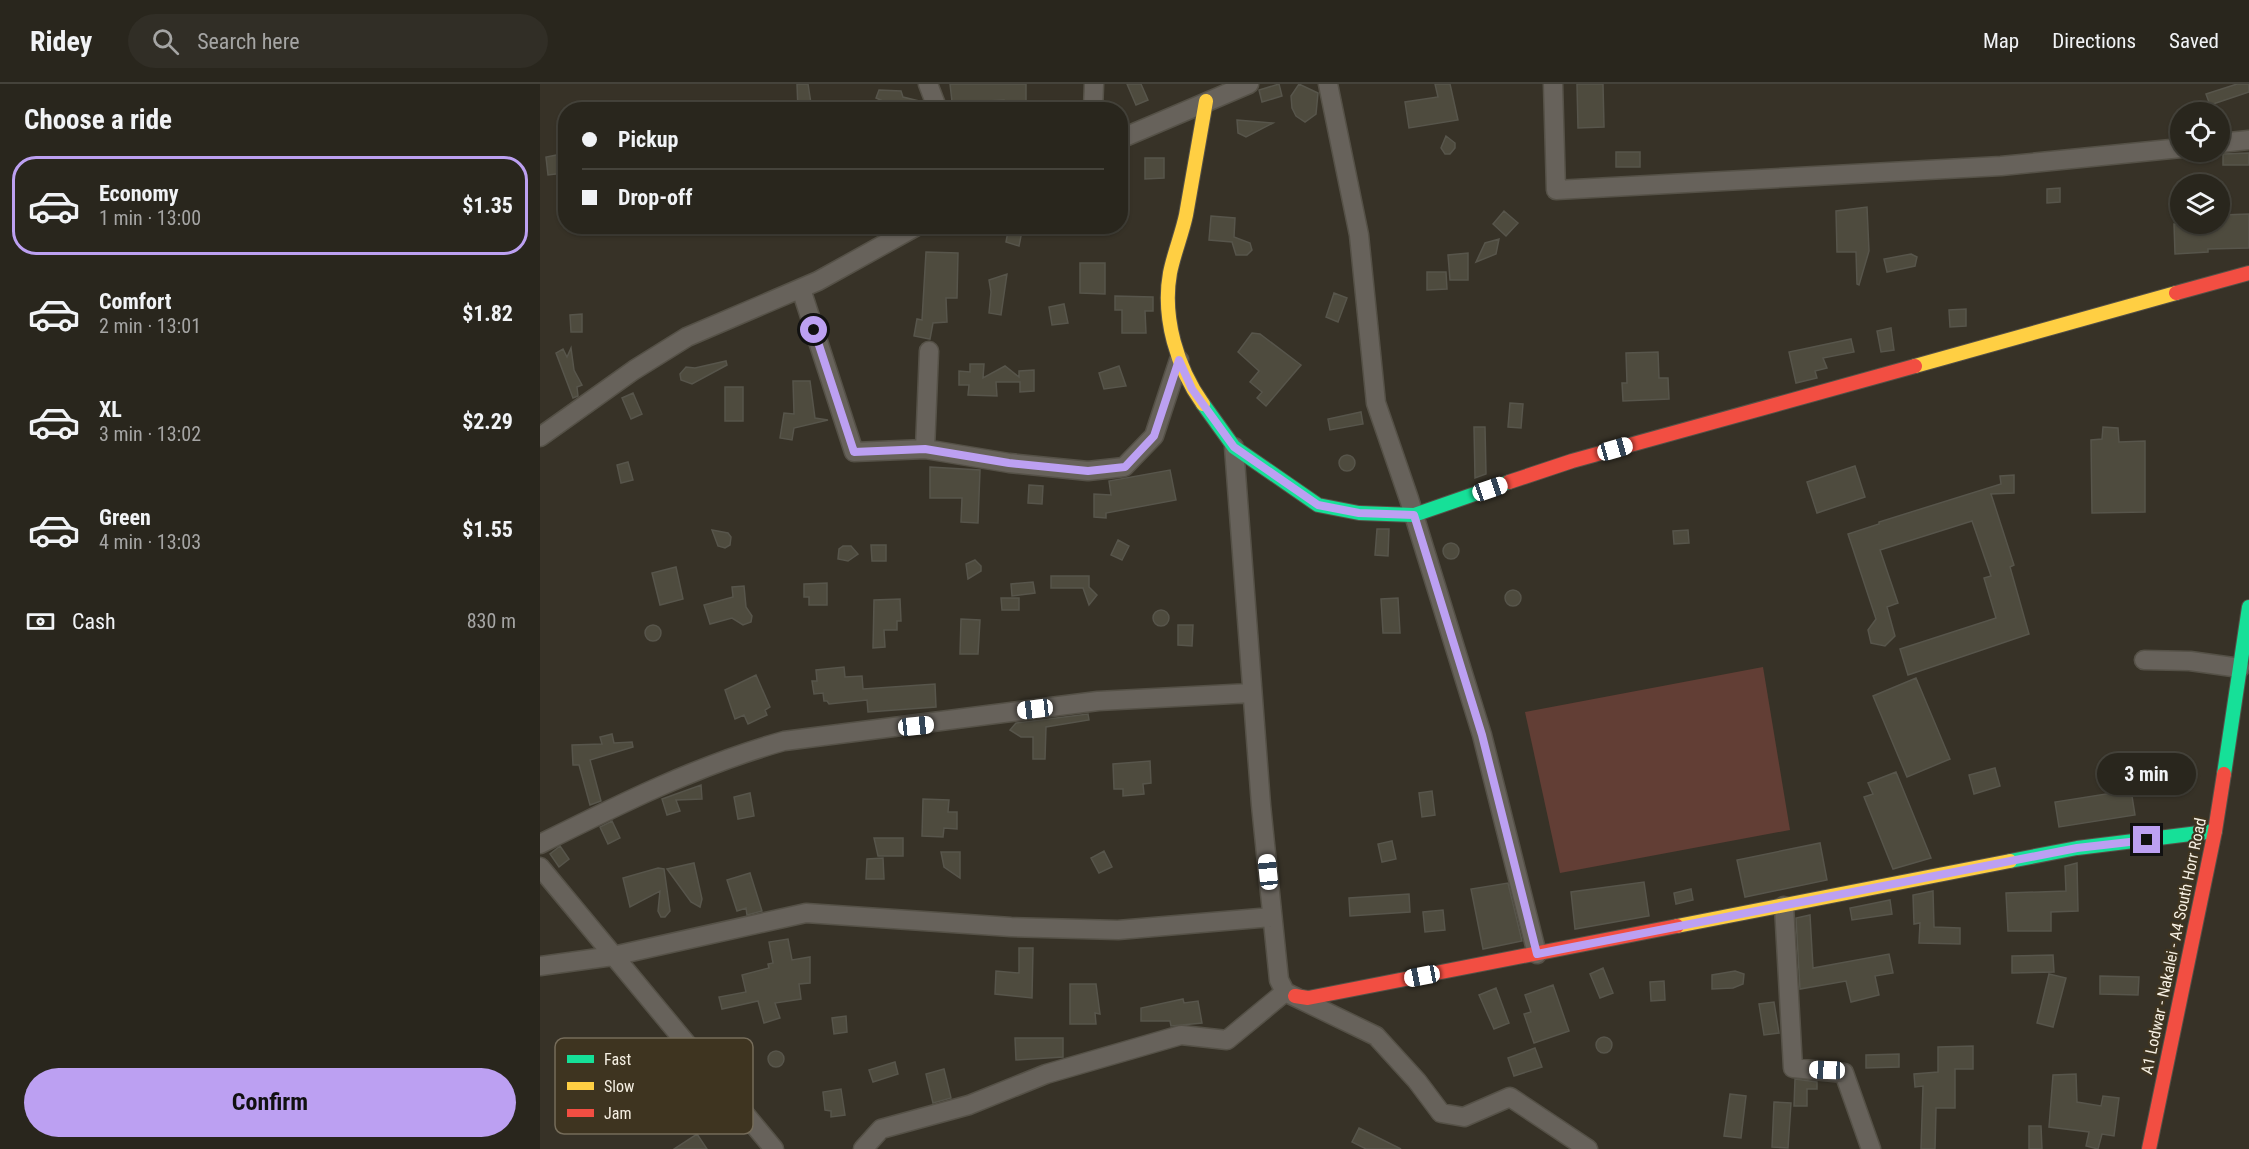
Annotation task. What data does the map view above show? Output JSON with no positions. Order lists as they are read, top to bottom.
{
  "streets": {
    "street": ["A1 Lodwar - Nakalei - A4 South Horr Road"]
  },
  "legend": ["Fast", "Slow", "Jam"],
  "page": {
    "header": "Ridey",
    "search": "Search here",
    "nav": ["Map", "Directions", "Saved"],
    "heading": "Choose a ride",
    "banner": ["Pickup", "Drop-off"],
    "list": [
      {
        "name": "Economy",
        "note": "1 min · 13:00",
        "value": "$1.35"
      },
      {
        "name": "Comfort",
        "note": "2 min · 13:01",
        "value": "$1.82"
      },
      {
        "name": "XL",
        "note": "3 min · 13:02",
        "value": "$2.29"
      },
      {
        "name": "Green",
        "note": "4 min · 13:03",
        "value": "$1.55"
      }
    ],
    "pay": ["Cash", "830 m"],
    "bubble": "3 min",
    "buttons": "Confirm"
  }
}
